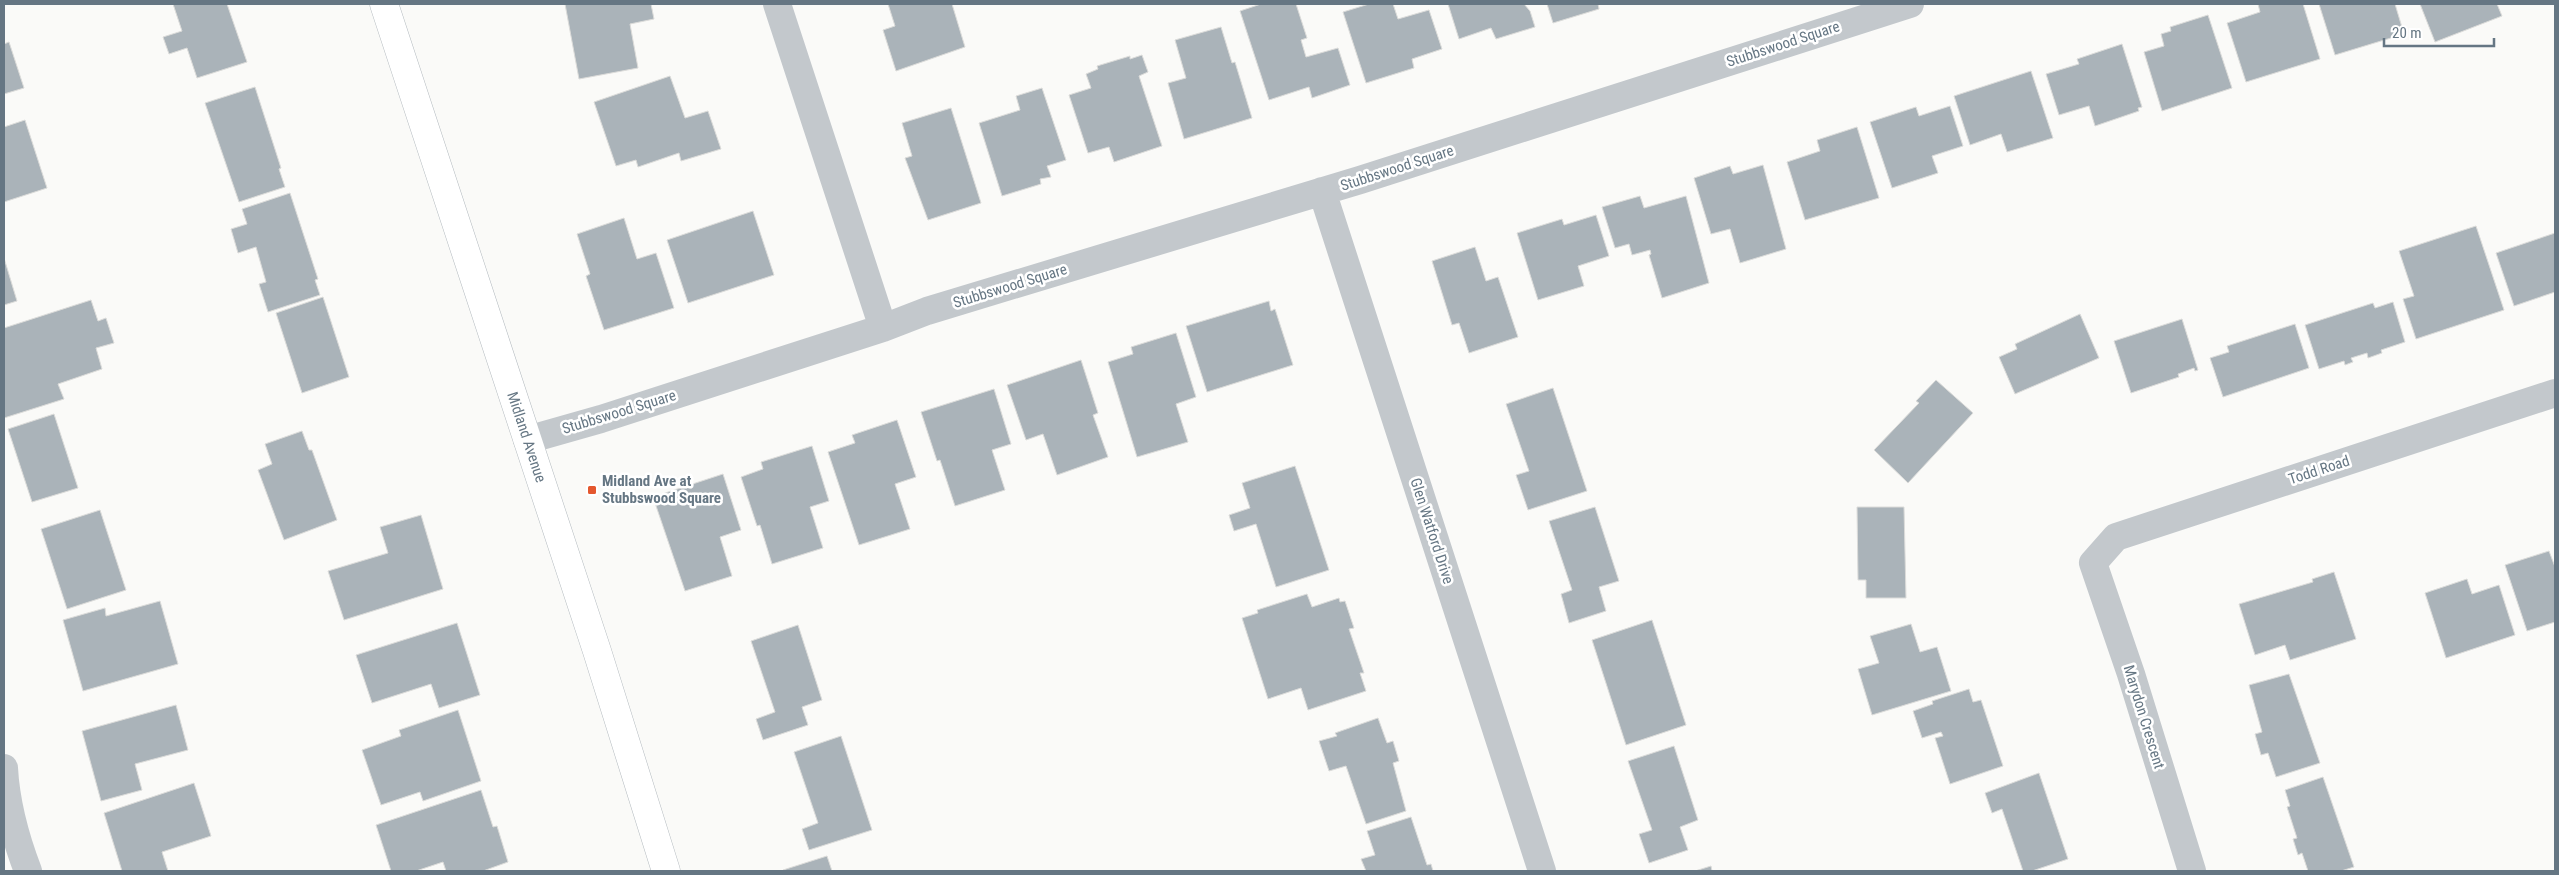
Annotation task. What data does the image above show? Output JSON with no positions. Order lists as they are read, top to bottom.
{
  "streets": {
    "main road": ["Midland Avenue"],
    "street": [
      "Stubbswood Square",
      "Todd Road",
      "Glen Watford Drive",
      "Marydon Crescent"
    ]
  },
  "crossings": [
    ["Stubbswood Square", "Midland Avenue"],
    ["Stubbswood Square", "Glen Watford Drive"],
    ["Todd Road", "Marydon Crescent"]
  ],
  "places": {
    "transit": ["Midland Ave at Stubbswood Square"]
  },
  "scale_bar": "20 m"
}
